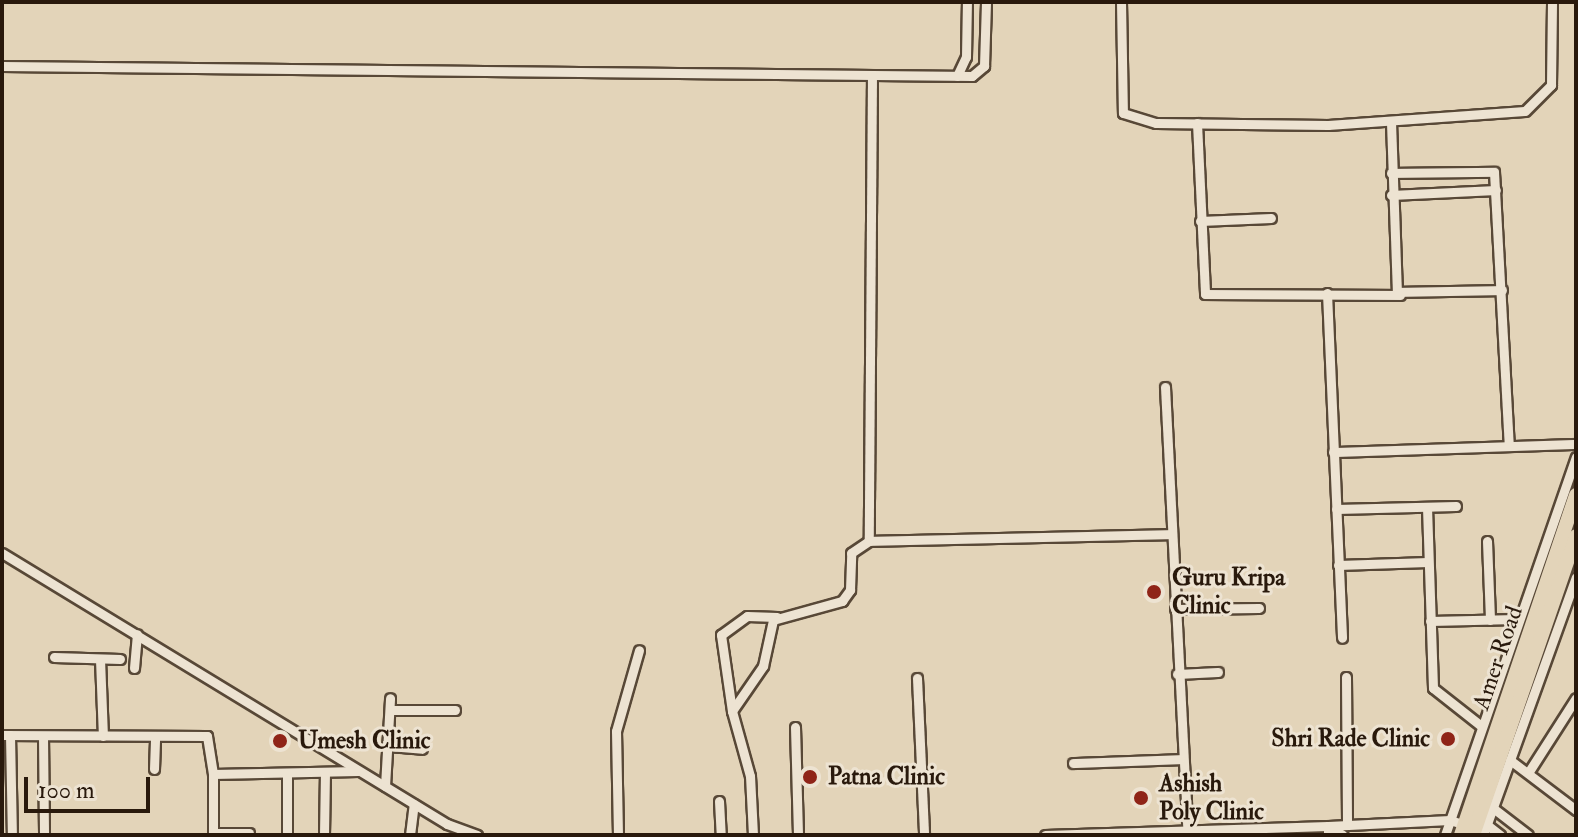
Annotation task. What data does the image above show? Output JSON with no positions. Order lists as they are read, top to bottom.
{
  "streets": {
    "highway": ["Amer Road"]
  },
  "places": [
    "Guru Kripa Clinic",
    "Shri Rade Clinic",
    "Umesh Clinic",
    "Patna Clinic",
    "Ashish Poly Clinic"
  ],
  "scale_bar": "100 m"
}
